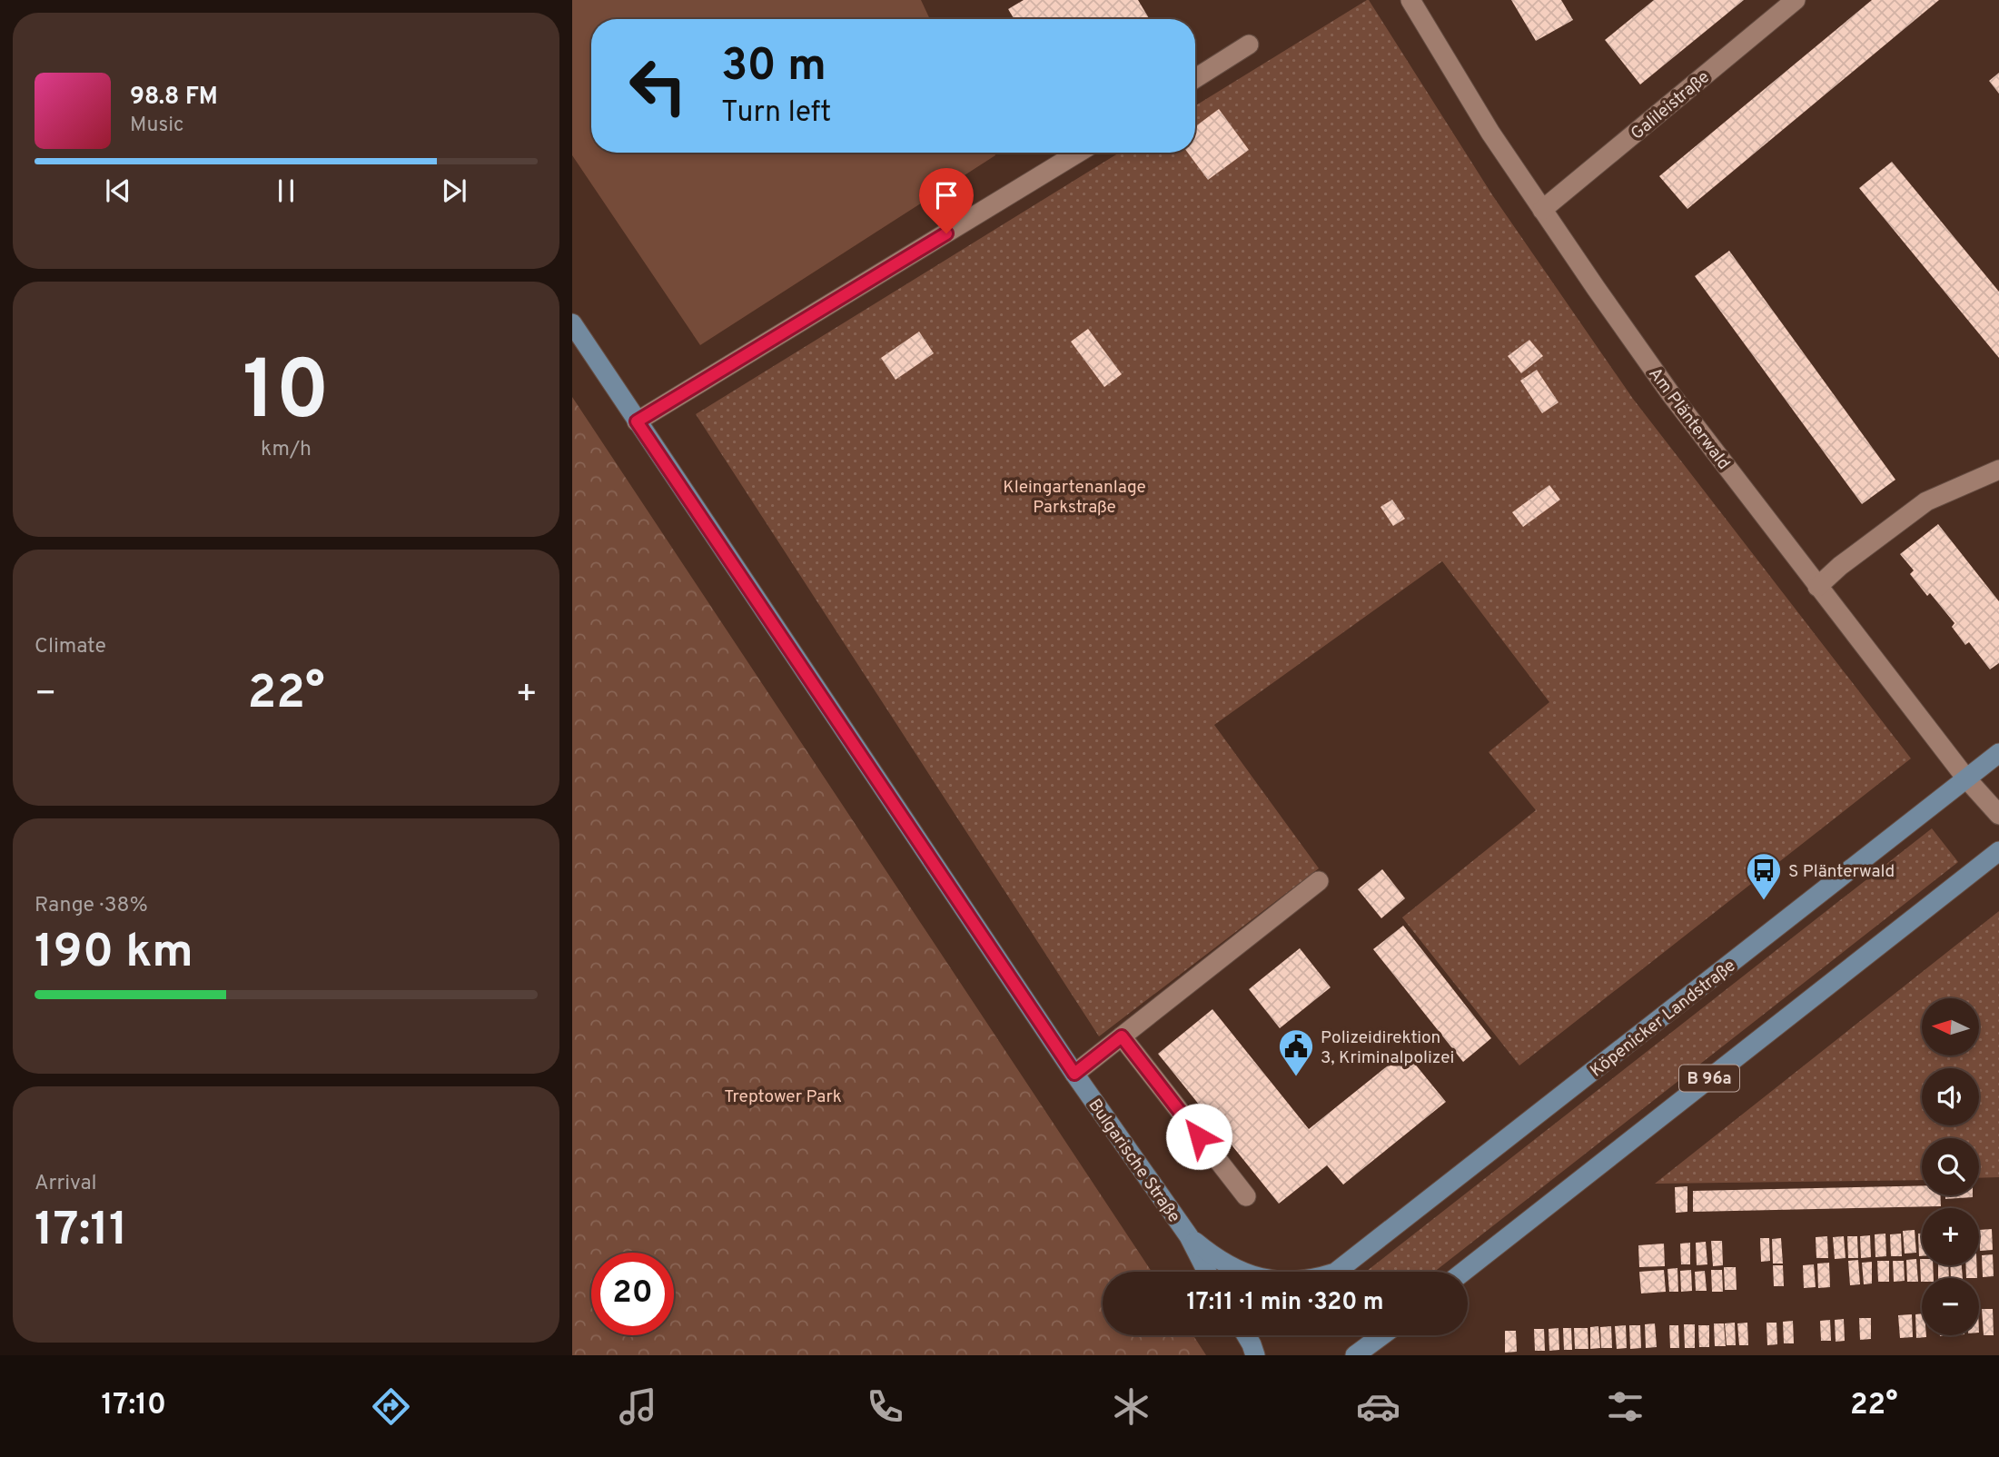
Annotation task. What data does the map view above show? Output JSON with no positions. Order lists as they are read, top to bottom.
{
  "streets": {
    "main road": ["Köpenicker Landstraße", "B 96a", "Bulgarische Straße"],
    "street": ["Galileistraße", "Am Plänterwald"]
  },
  "crossings": [
    ["Galileistraße", "Am Plänterwald"],
    ["Am Plänterwald", "Köpenicker Landstraße"]
  ],
  "parks": ["Kleingartenanlage Parkstraße", "Treptower Park"],
  "places": {
    "bus stop": ["S Plänterwald"],
    "public building": ["Polizeidirektion 3, Kriminalpolizei"]
  },
  "north": "left",
  "page": {
    "turn": ["30 m", "Turn left"],
    "song": ["98.8 FM", "Music"],
    "tile": [
      ["10", "km/h"],
      "Climate",
      ["Range · 38%", "190 km"],
      ["Arrival", "17:11"]
    ],
    "heat": ["−", "22°", "+"],
    "map_buttons": ["+", "−"],
    "limit": "20",
    "trip": "17:11 · 1 min · 320 m",
    "tabs": ["17:10", "22°"]
  }
}
